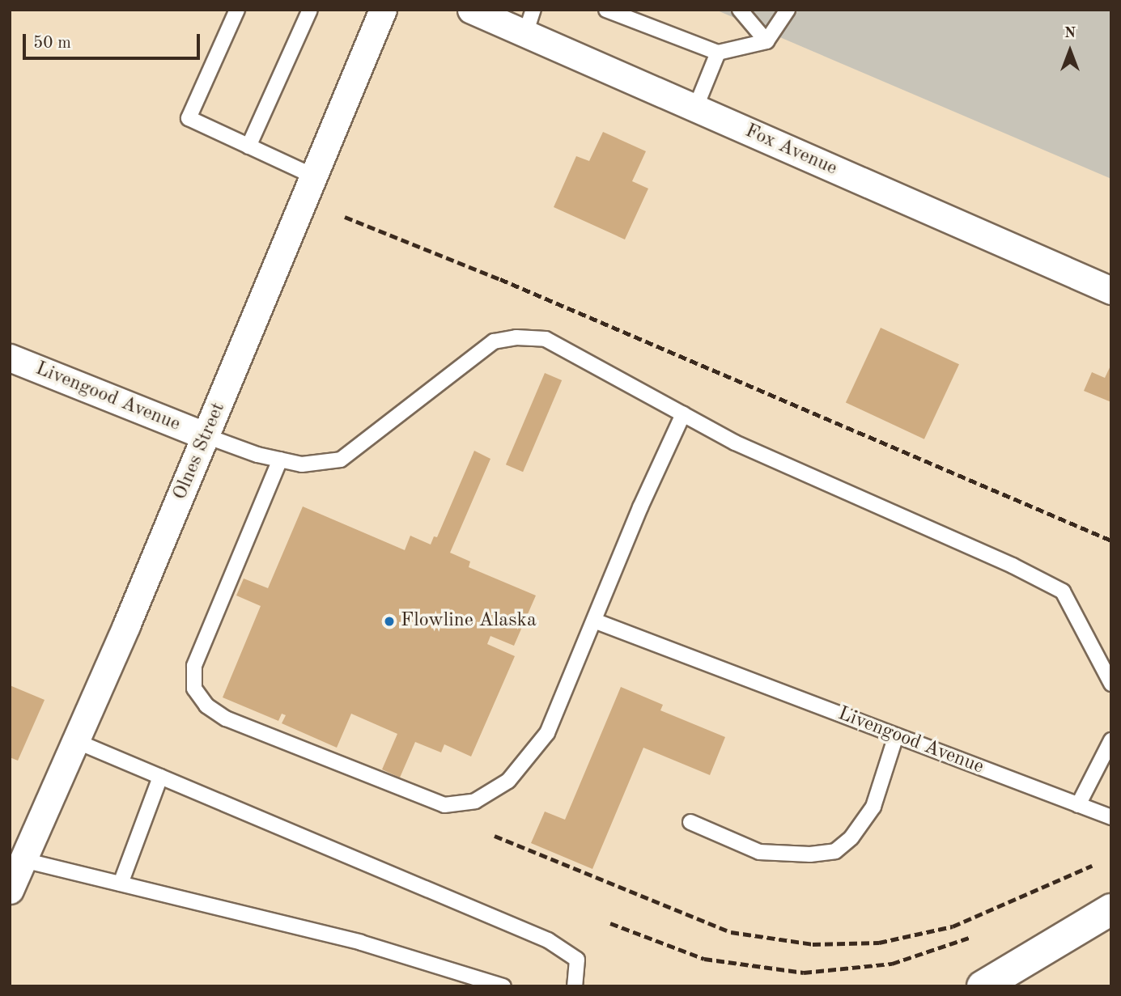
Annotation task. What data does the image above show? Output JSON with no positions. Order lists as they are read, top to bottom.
{
  "streets": {
    "street": ["Fox Avenue", "Livengood Avenue", "Olnes Street"]
  },
  "crossings": [
    ["Livengood Avenue", "Olnes Street"]
  ],
  "places": ["Flowline Alaska"],
  "scale_bar": "50 m",
  "north": "top"
}
